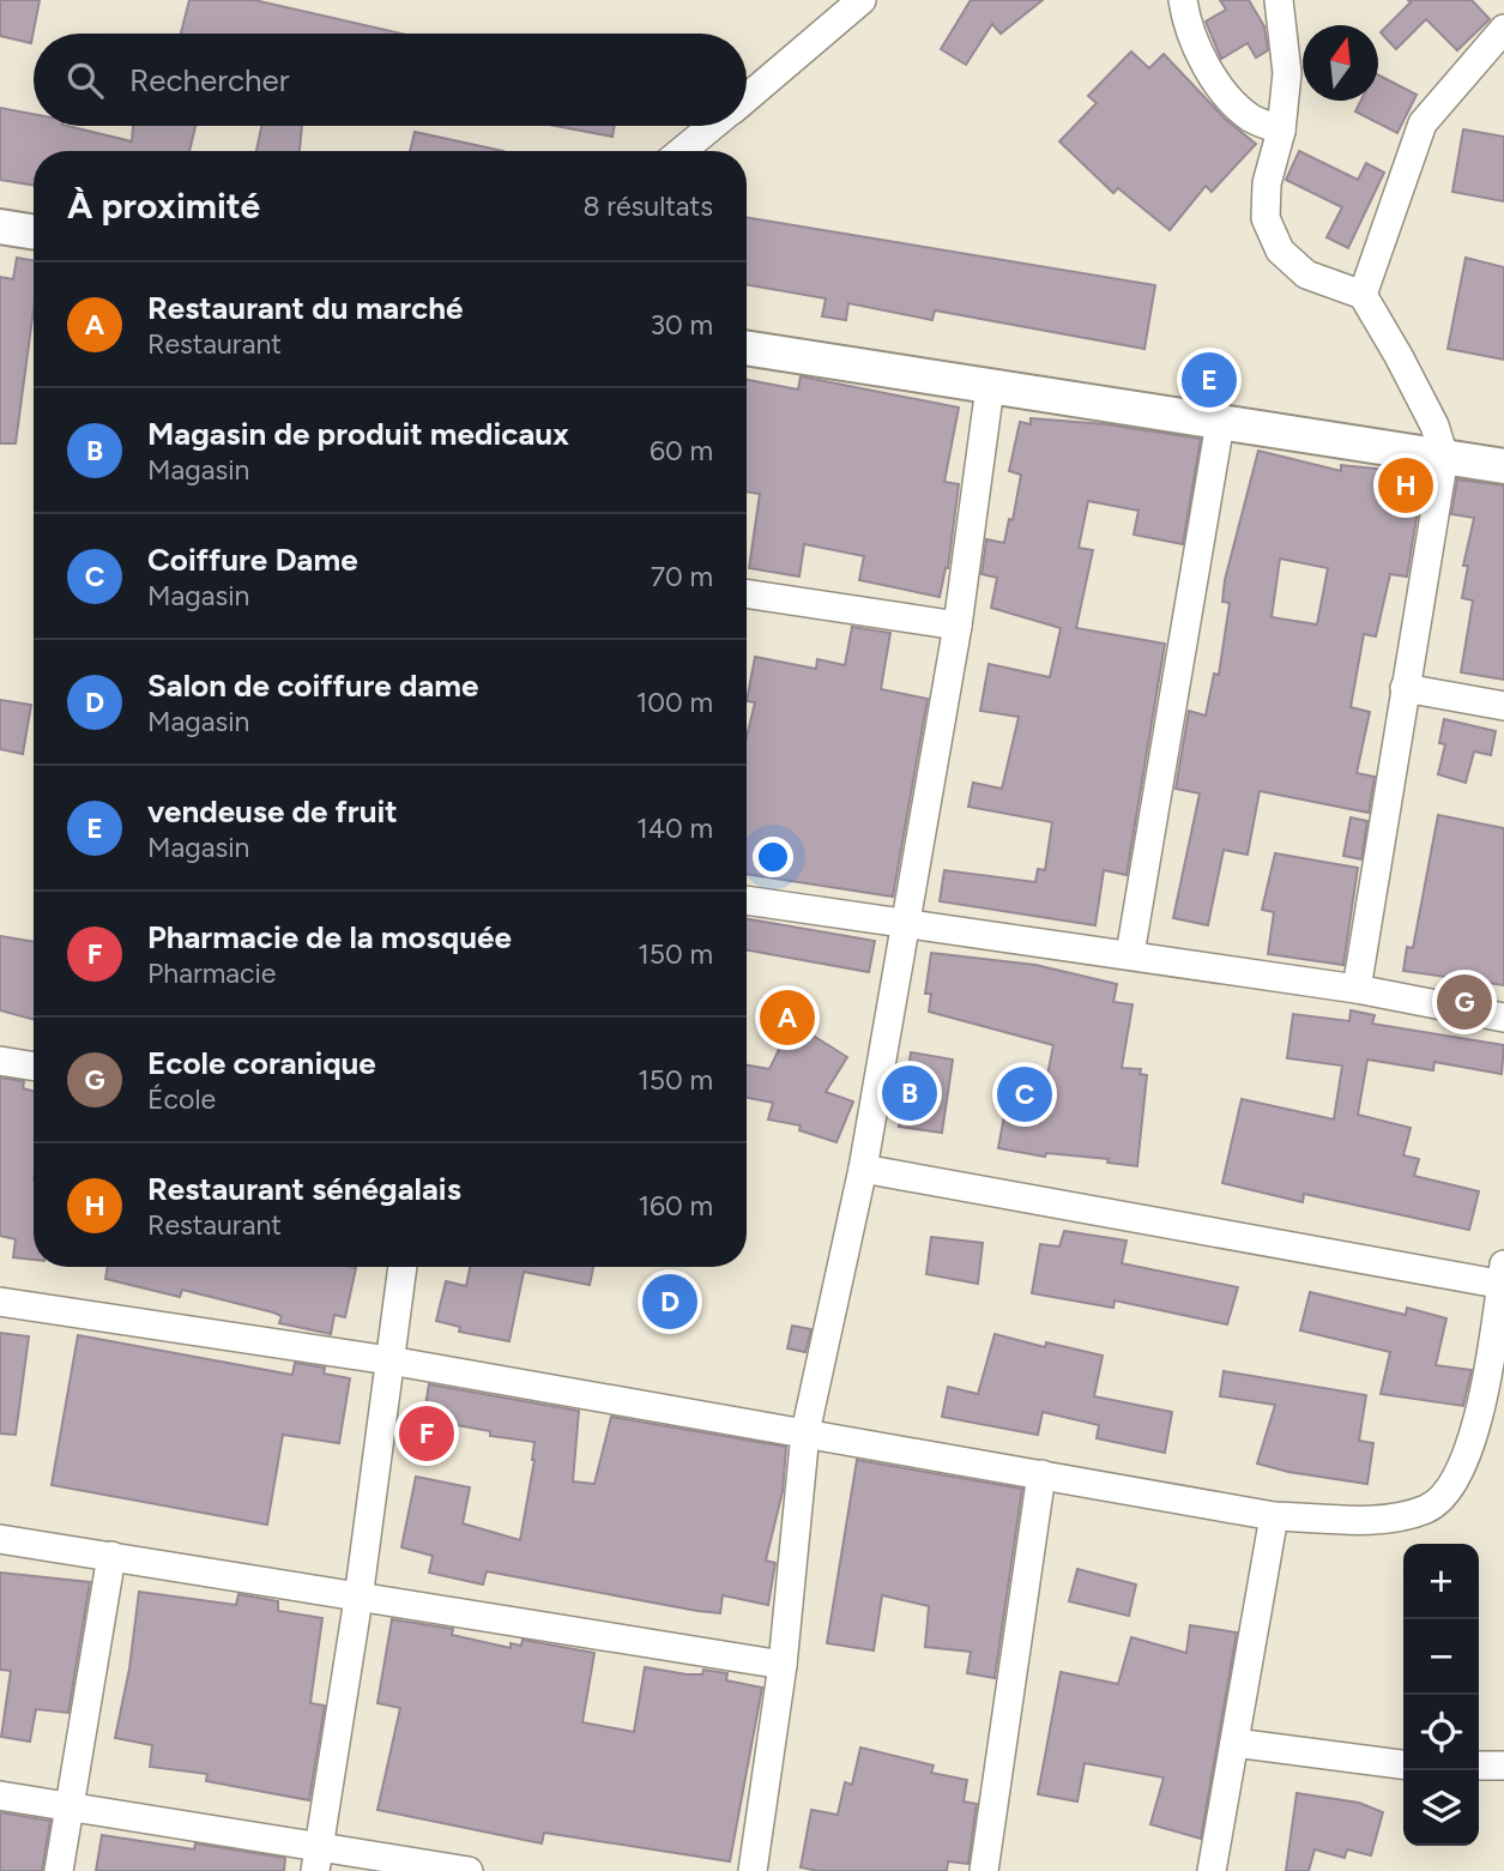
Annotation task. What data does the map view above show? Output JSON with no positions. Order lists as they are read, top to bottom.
{
  "north": "top",
  "page": {
    "search": "Rechercher",
    "heading": ["À proximité", "8 résultats"],
    "list": [
      {
        "mark": "A",
        "name": "Restaurant du marché",
        "note": "Restaurant",
        "value": "30 m"
      },
      {
        "mark": "B",
        "name": "Magasin de produit medicaux",
        "note": "Magasin",
        "value": "60 m"
      },
      {
        "mark": "C",
        "name": "Coiffure Dame",
        "note": "Magasin",
        "value": "70 m"
      },
      {
        "mark": "D",
        "name": "Salon de coiffure dame",
        "note": "Magasin",
        "value": "100 m"
      },
      {
        "mark": "E",
        "name": "vendeuse de fruit",
        "note": "Magasin",
        "value": "140 m"
      },
      {
        "mark": "F",
        "name": "Pharmacie de la mosquée",
        "note": "Pharmacie",
        "value": "150 m"
      },
      {
        "mark": "G",
        "name": "Ecole coranique",
        "note": "École",
        "value": "150 m"
      },
      {
        "mark": "H",
        "name": "Restaurant sénégalais",
        "note": "Restaurant",
        "value": "160 m"
      }
    ],
    "pins": [
      "E",
      "H",
      "G",
      "A",
      "B",
      "C",
      "D",
      "F"
    ],
    "map_buttons": ["+", "−"]
  }
}
